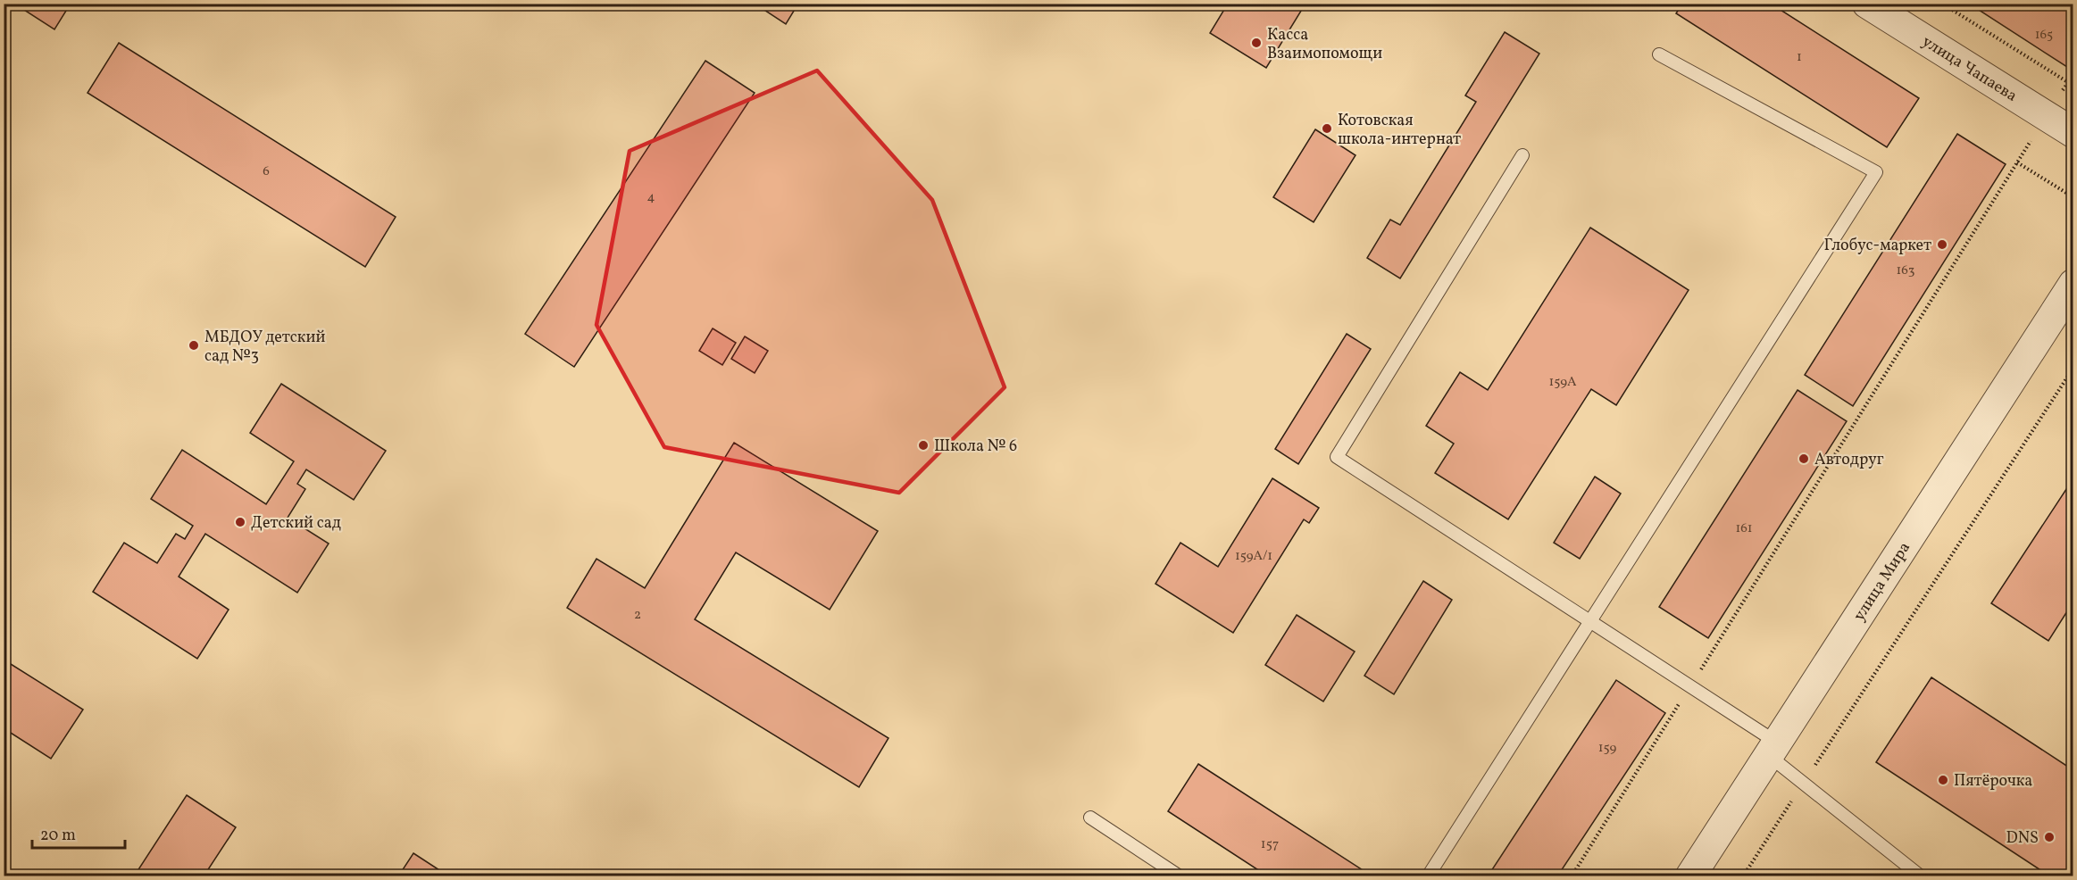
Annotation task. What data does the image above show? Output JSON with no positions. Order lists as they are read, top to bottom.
{
  "streets": {
    "street": ["улица Чапаева", "улица Мира"]
  },
  "places": [
    "Касса Взаимопомощи",
    "Котовская школа-интернат",
    "Глобус-маркет",
    "МБДОУ детский сад №3",
    "Школа № 6",
    "Автодруг",
    "Детский сад",
    "Пятёрочка",
    "DNS"
  ],
  "house_numbers": [
    "165",
    "1",
    "6",
    "4",
    "163",
    "159А",
    "161",
    "159А/1",
    "2",
    "159",
    "157"
  ],
  "scale_bar": "20 m"
}
